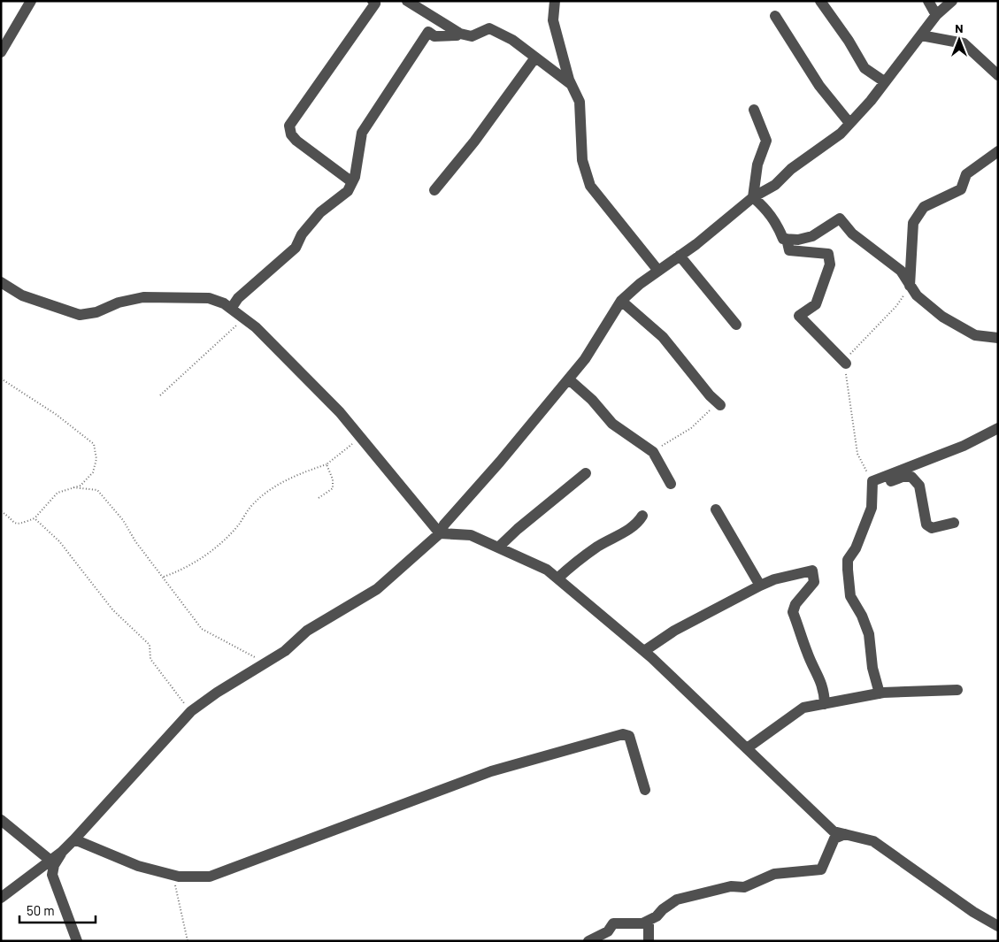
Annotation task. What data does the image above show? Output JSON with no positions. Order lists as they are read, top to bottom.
{
  "scale_bar": "50 m",
  "north": "top"
}
